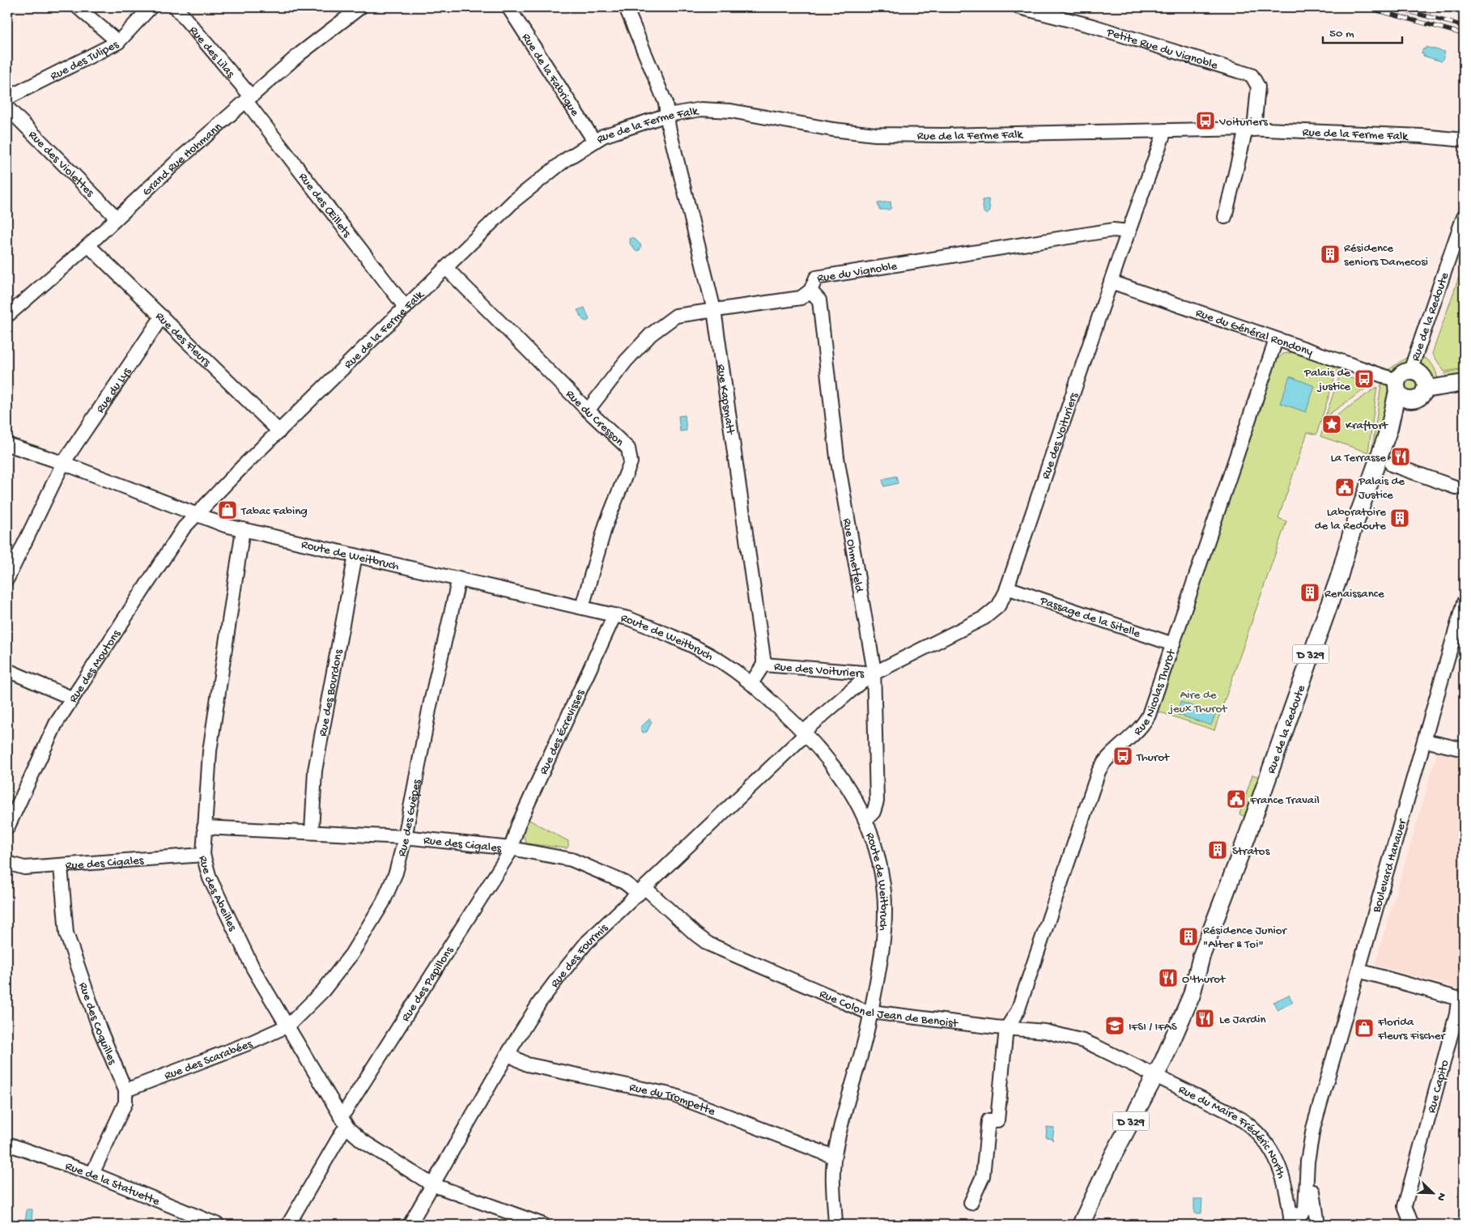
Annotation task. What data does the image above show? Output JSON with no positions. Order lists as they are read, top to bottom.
{
  "streets": {
    "main road": ["Rue de la Redoute", "D 329"],
    "street": [
      "Petite Rue du Vignoble",
      "Rue des Lilas",
      "Rue des Tulipes",
      "Rue de la Fabrique",
      "Rue de la Ferme Falk",
      "Grand Rue Hohmann",
      "Rue des Violettes",
      "Rue des Œillets",
      "Rue du Vignoble",
      "Rue du Général Rondony",
      "Rue des Fleurs",
      "Rue du Lys",
      "Rue Kapsmatt",
      "Rue du Cresson",
      "Rue des Voituriers",
      "Route de Weitbruch",
      "Rue Ohmetfeld",
      "Passage de la Sitelle",
      "Rue des Moutons",
      "Rue Nicolas Thurot",
      "Rue des Bourdons",
      "Rue des Écrevisses",
      "Rue des Guêpes",
      "Rue des Cigales",
      "Boulevard Hanauer",
      "Rue des Abeilles",
      "Rue des Fourmis",
      "Rue des Papillons",
      "Rue Colonel Jean de Benoist",
      "Rue des Coquilles",
      "Rue des Scarabées",
      "Rue Capito",
      "Rue du Trompette",
      "Rue du Maire Frédéric North",
      "Rue de la Statuette"
    ]
  },
  "crossings": [
    ["Petite Rue du Vignoble", "Rue de la Ferme Falk"],
    ["Rue des Lilas", "Grand Rue Hohmann"],
    ["Rue des Lilas", "Rue des Œillets"],
    ["Rue de la Fabrique", "Rue de la Ferme Falk"],
    ["Rue de la Ferme Falk", "Rue des Œillets"],
    ["Rue de la Ferme Falk", "Rue des Fleurs"],
    ["Rue de la Ferme Falk", "Rue Kapsmatt"],
    ["Rue de la Ferme Falk", "Rue du Cresson"],
    ["Rue de la Ferme Falk", "Rue des Voituriers"],
    ["Rue de la Ferme Falk", "Route de Weitbruch"],
    ["Rue de la Ferme Falk", "Rue des Moutons"],
    ["Grand Rue Hohmann", "Rue des Violettes"],
    ["Grand Rue Hohmann", "Rue des Œillets"],
    ["Grand Rue Hohmann", "Rue des Fleurs"],
    ["Rue du Vignoble", "Rue Kapsmatt"],
    ["Rue du Vignoble", "Rue du Cresson"],
    ["Rue du Vignoble", "Rue des Voituriers"],
    ["Rue du Vignoble", "Rue Ohmetfeld"],
    ["Rue de la Redoute", "Rue du Général Rondony"],
    ["Rue de la Redoute", "Rue Colonel Jean de Benoist"],
    ["Rue de la Redoute", "Rue du Maire Frédéric North"],
    ["Rue du Général Rondony", "Rue des Voituriers"],
    ["Rue du Général Rondony", "Rue Nicolas Thurot"],
    ["Rue des Fleurs", "Rue du Lys"],
    ["Rue du Lys", "Route de Weitbruch"],
    ["Rue Kapsmatt", "Rue des Voituriers"],
    ["Rue du Cresson", "Route de Weitbruch"],
    ["Rue des Voituriers", "Route de Weitbruch"],
    ["Rue des Voituriers", "Rue Ohmetfeld"],
    ["Rue des Voituriers", "Passage de la Sitelle"],
    ["Rue des Voituriers", "Rue des Fourmis"],
    ["Route de Weitbruch", "Rue Ohmetfeld"],
    ["Route de Weitbruch", "Rue des Moutons"],
    ["Route de Weitbruch", "Rue des Bourdons"],
    ["Route de Weitbruch", "Rue des Écrevisses"],
    ["Route de Weitbruch", "Rue des Guêpes"],
    ["Route de Weitbruch", "Rue des Abeilles"],
    ["Route de Weitbruch", "Rue des Fourmis"],
    ["Route de Weitbruch", "Rue Colonel Jean de Benoist"],
    ["Route de Weitbruch", "Rue du Trompette"],
    ["Passage de la Sitelle", "Rue Nicolas Thurot"],
    ["Rue Nicolas Thurot", "Rue Colonel Jean de Benoist"],
    ["Rue des Bourdons", "Rue des Cigales"],
    ["Rue des Écrevisses", "Rue des Cigales"],
    ["Rue des Écrevisses", "Rue des Papillons"],
    ["Rue des Guêpes", "Rue des Cigales"],
    ["Rue des Guêpes", "Rue des Abeilles"],
    ["Rue des Guêpes", "Rue des Scarabées"],
    ["Rue des Cigales", "Rue des Abeilles"],
    ["Rue des Cigales", "Rue des Fourmis"],
    ["Rue des Cigales", "Rue des Papillons"],
    ["Rue des Cigales", "Rue Colonel Jean de Benoist"],
    ["Rue des Cigales", "Rue des Coquilles"],
    ["Boulevard Hanauer", "Rue Capito"],
    ["Boulevard Hanauer", "Rue du Maire Frédéric North"],
    ["Rue des Abeilles", "Rue des Fourmis"],
    ["Rue des Abeilles", "Rue des Papillons"],
    ["Rue des Abeilles", "Rue des Scarabées"],
    ["Rue des Fourmis", "Rue Colonel Jean de Benoist"],
    ["Rue des Fourmis", "Rue du Trompette"],
    ["Rue Colonel Jean de Benoist", "Rue du Maire Frédéric North"],
    ["Rue des Coquilles", "Rue des Scarabées"]
  ],
  "parks": ["Aire de jeux Thurot"],
  "places": {
    "bus stop": ["Voituriers", "Palais de justice", "Thurot"],
    "building": [
      "Résidence seniors Damecosi",
      "Laboratoire de la Redoute",
      "Renaissance",
      "Stratos",
      "Résidence Junior \"Alter & Toi\""
    ],
    "place": ["Kraftort"],
    "restaurant": ["La Terrasse", "O'thurot", "Le Jardin"],
    "public building": ["Palais de Justice", "France Travail"],
    "shop": ["Tabac Fabing", "Florida Fleurs Fischer"],
    "school or university": ["IFSI / IFAS"]
  },
  "scale_bar": "50 m",
  "north": "bottom right"
}
